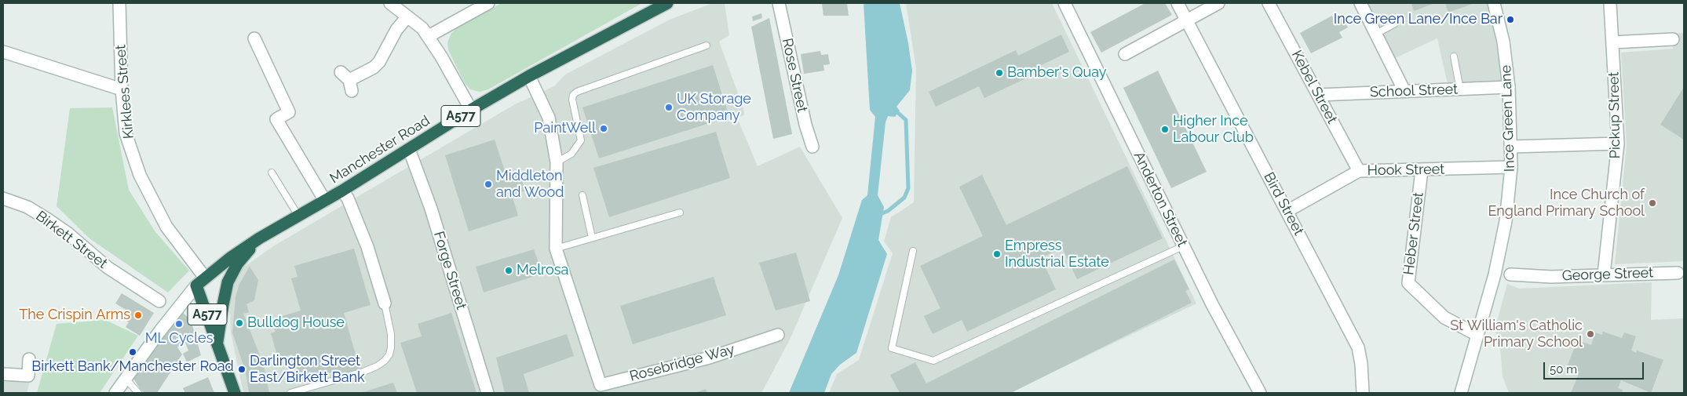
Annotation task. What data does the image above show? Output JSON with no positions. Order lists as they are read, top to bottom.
{
  "streets": {
    "highway": ["A577", "Manchester Road"],
    "street": [
      "Rose Street",
      "Kebel Street",
      "School Street",
      "Kirklees Street",
      "Pickup Street",
      "Ince Green Lane",
      "Hook Street",
      "Anderton Street",
      "Bird Street",
      "Heber Street",
      "Birkett Street",
      "Forge Street",
      "George Street",
      "Rosebridge Way"
    ]
  },
  "crossings": [
    ["Kebel Street", "School Street"],
    ["Kebel Street", "Hook Street"],
    ["School Street", "Ince Green Lane"],
    ["Kirklees Street", "A577"],
    ["Kirklees Street", "Manchester Road"],
    ["Pickup Street", "George Street"],
    ["A577", "Manchester Road"],
    ["Ince Green Lane", "Hook Street"],
    ["Ince Green Lane", "Heber Street"],
    ["Manchester Road", "Forge Street"],
    ["Manchester Road", "Rosebridge Way"],
    ["Hook Street", "Bird Street"],
    ["Hook Street", "Heber Street"]
  ],
  "places": [
    "Ince Green Lane/Ince Bar",
    "Bamber's Quay",
    "UK Storage Company",
    "PaintWell",
    "Higher Ince Labour Club",
    "Middleton and Wood",
    "Ince Church of England Primary School",
    "Empress Industrial Estate",
    "Melrosa",
    "The Crispin Arms",
    "Bulldog House",
    "ML Cycles",
    "St William's Catholic Primary School",
    "Birkett Bank/Manchester Road",
    "Darlington Street East/Birkett Bank"
  ],
  "scale_bar": "50 m"
}
